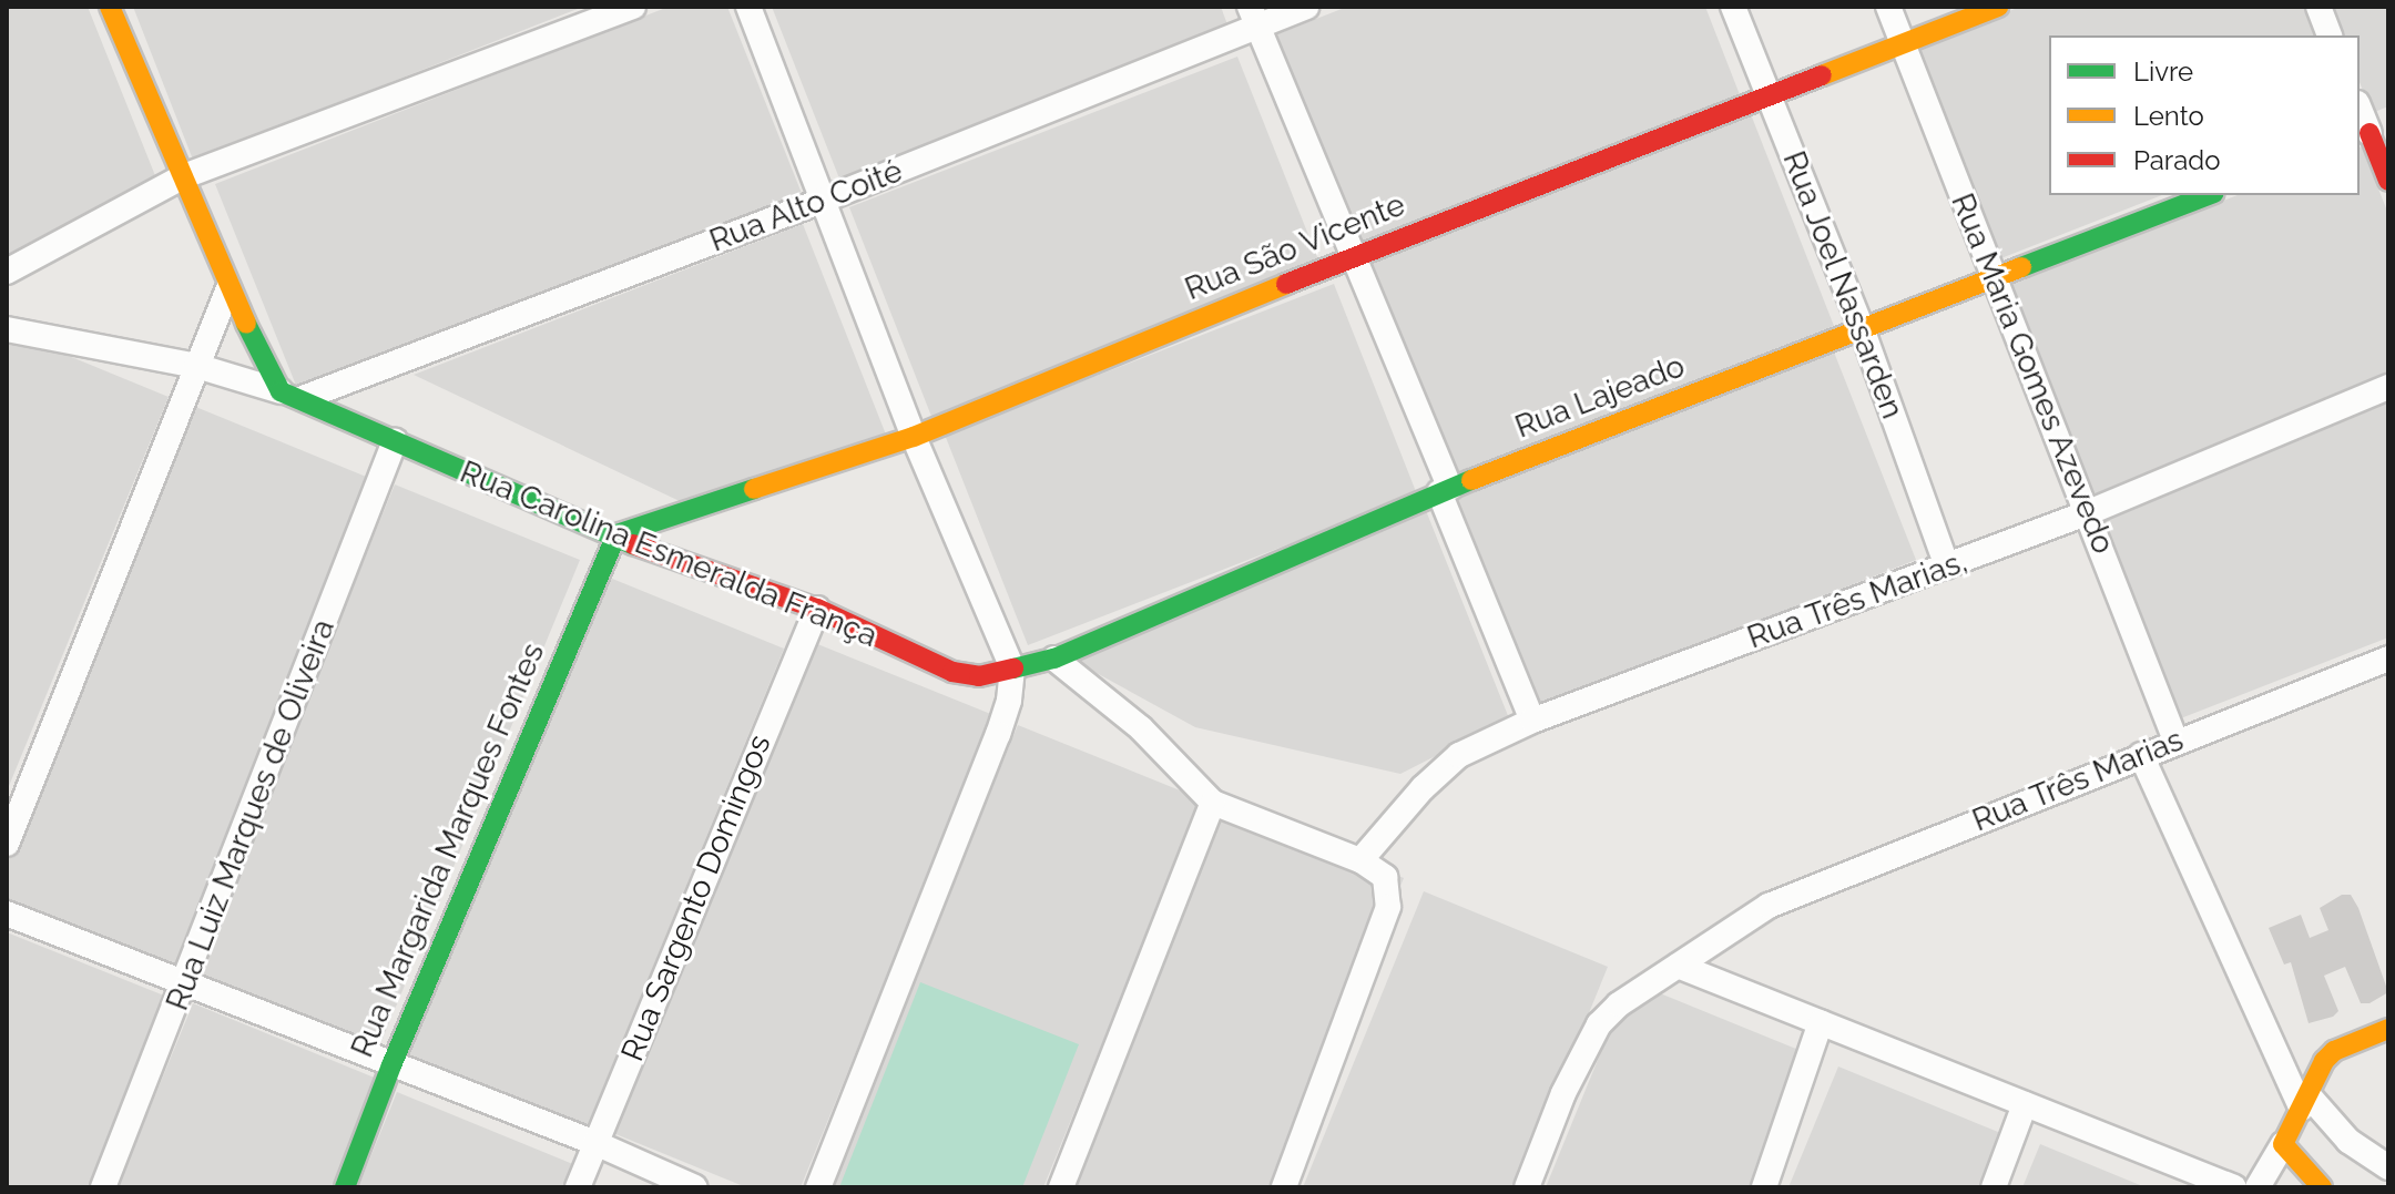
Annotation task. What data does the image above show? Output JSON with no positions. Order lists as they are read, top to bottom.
{
  "streets": {
    "street": [
      "Rua Alto Coité",
      "Rua São Vicente",
      "Rua Joel Nassarden",
      "Rua Maria Gomes Azevedo",
      "Rua Lajeado",
      "Rua Carolina Esmeralda França",
      "Rua Três Marias,",
      "Rua Três Marias",
      "Rua Luiz Marques de Oliveira",
      "Rua Margarida Marques Fontes",
      "Rua Sargento Domingos"
    ]
  },
  "crossings": [
    ["Rua Alto Coité", "Rua Carolina Esmeralda França"],
    ["Rua São Vicente", "Rua Joel Nassarden"],
    ["Rua São Vicente", "Rua Maria Gomes Azevedo"],
    ["Rua São Vicente", "Rua Carolina Esmeralda França"],
    ["Rua São Vicente", "Rua Margarida Marques Fontes"],
    ["Rua Joel Nassarden", "Rua Lajeado"],
    ["Rua Joel Nassarden", "Rua Três Marias,"],
    ["Rua Maria Gomes Azevedo", "Rua Lajeado"],
    ["Rua Maria Gomes Azevedo", "Rua Três Marias,"],
    ["Rua Maria Gomes Azevedo", "Rua Três Marias"],
    ["Rua Lajeado", "Rua Carolina Esmeralda França"],
    ["Rua Carolina Esmeralda França", "Rua Luiz Marques de Oliveira"],
    ["Rua Carolina Esmeralda França", "Rua Margarida Marques Fontes"],
    ["Rua Carolina Esmeralda França", "Rua Sargento Domingos"]
  ],
  "legend": ["Livre", "Lento", "Parado"]
}
